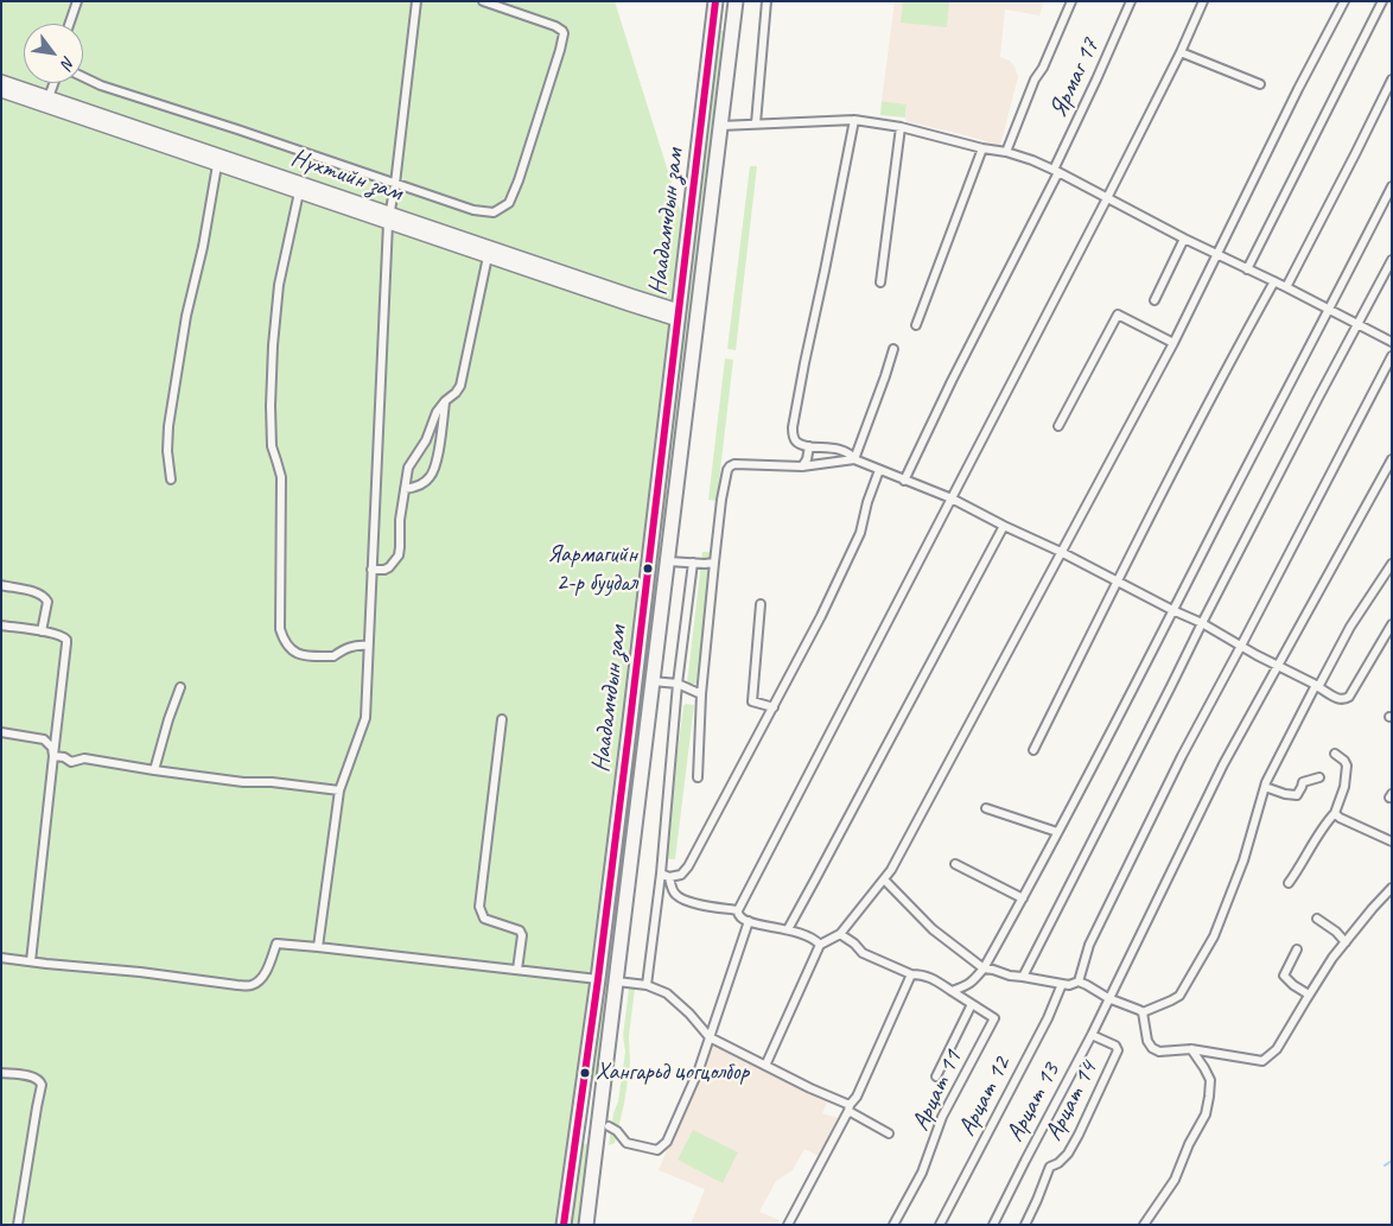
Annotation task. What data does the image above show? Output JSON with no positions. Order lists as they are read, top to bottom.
{
  "streets": {
    "highway": ["Наадамчдын зам"],
    "main road": ["Нүхтийн зам"],
    "street": [
      "Ярмаг 17",
      "Арцат 11",
      "Арцат 12",
      "Арцат 14",
      "Арцат 13"
    ]
  },
  "crossings": [
    ["Нүхтийн зам", "Наадамчдын зам"],
    ["Арцат 14", "Арцат 13"]
  ],
  "places": ["Яармагийн 2-р буудал", "Хангарьд цогцолбор"],
  "north": "bottom right"
}
